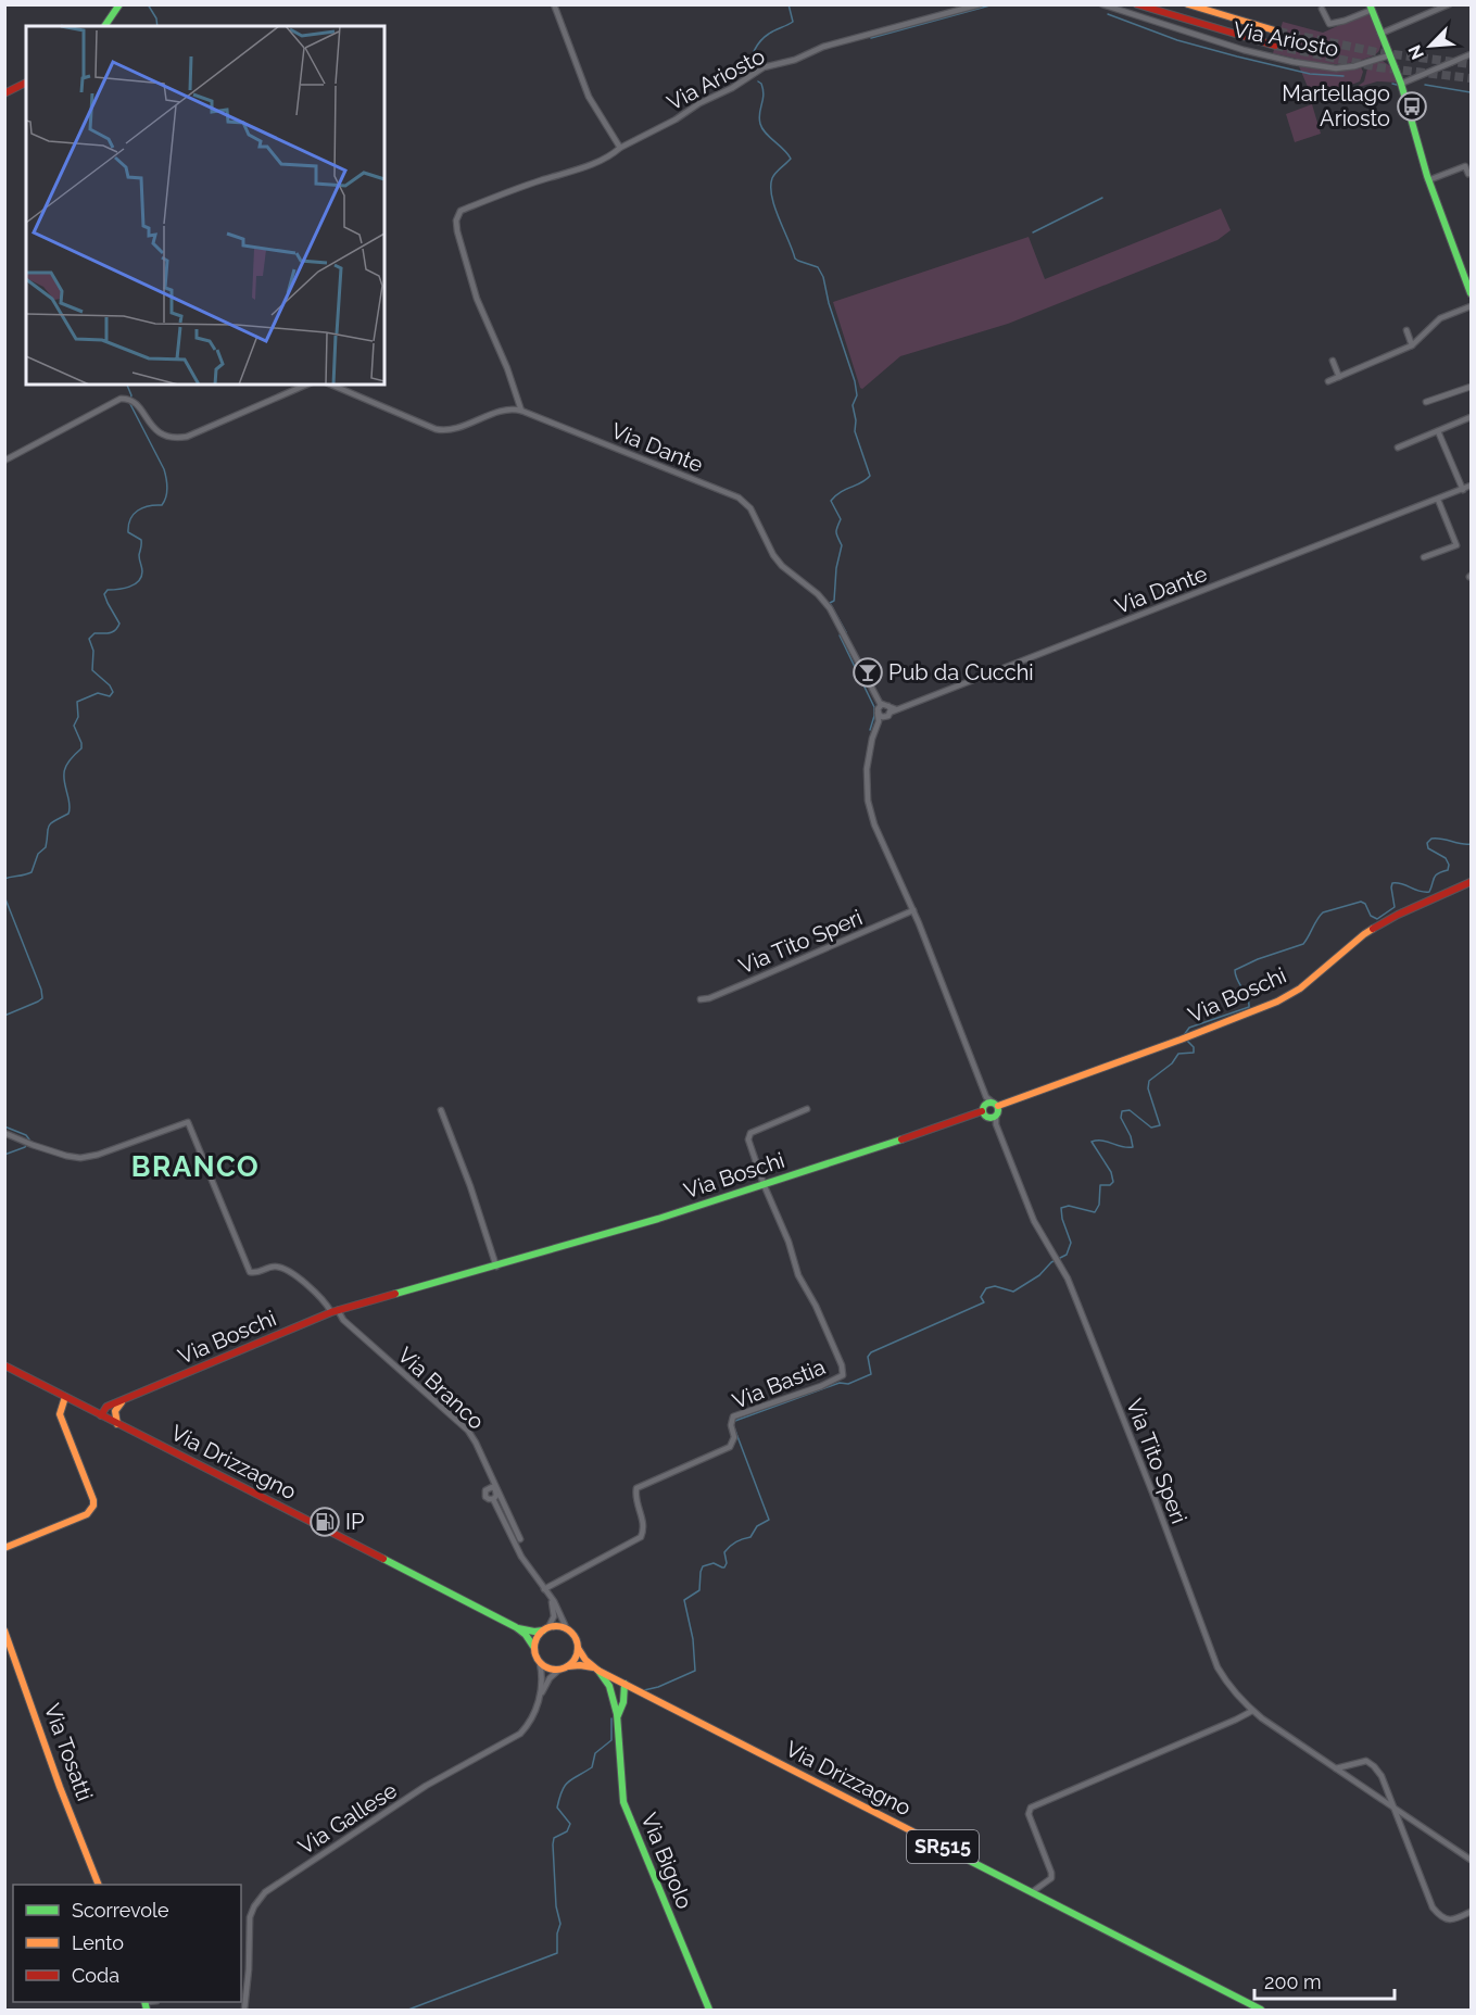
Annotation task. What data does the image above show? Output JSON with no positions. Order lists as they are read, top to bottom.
{
  "streets": {
    "main road": [
      "Via Boschi",
      "Via Drizzagno",
      "Via Tosatti",
      "SR515",
      "Via Bigolo"
    ],
    "street": [
      "Via Ariosto",
      "Via Dante",
      "Via Tito Speri",
      "Via Bastia",
      "Via Branco",
      "Via Gallese"
    ]
  },
  "crossings": [
    ["Via Ariosto", "Via Dante"],
    ["Via Boschi", "Via Bastia"],
    ["Via Boschi", "Via Branco"],
    ["Via Boschi", "Via Drizzagno"],
    ["Via Drizzagno", "Via Gallese"],
    ["Via Drizzagno", "Via Bigolo"]
  ],
  "districts": ["BRANCO"],
  "places": {
    "bus stop": ["Martellago Ariosto"],
    "bar": ["Pub da Cucchi"],
    "fuel station": ["IP"]
  },
  "legend": ["Scorrevole", "Lento", "Coda"],
  "scale_bar": "200 m",
  "north": "bottom left"
}
